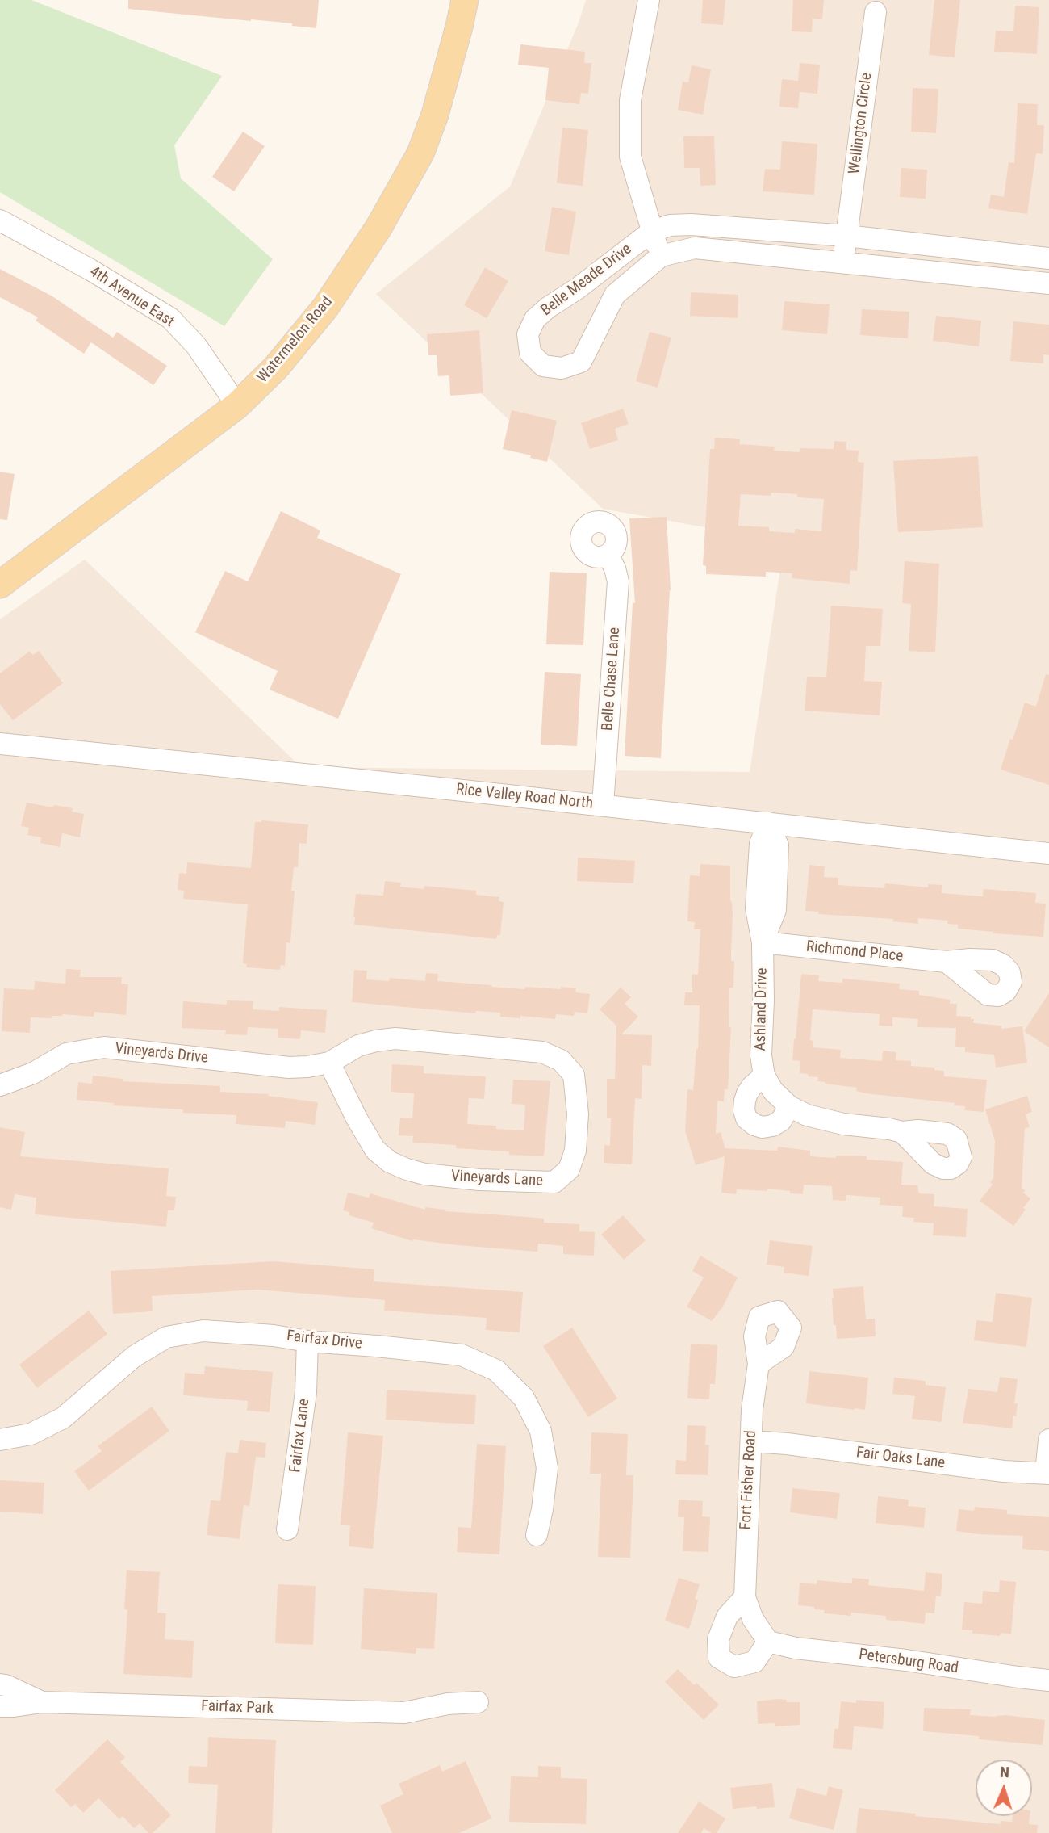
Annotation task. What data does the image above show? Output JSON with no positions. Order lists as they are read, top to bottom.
{
  "streets": {
    "main road": ["Watermelon Road"],
    "street": [
      "Wellington Circle",
      "Belle Meade Drive",
      "4th Avenue East",
      "Belle Chase Lane",
      "Rice Valley Road North",
      "Richmond Place",
      "Ashland Drive",
      "Vineyards Drive",
      "Vineyards Lane",
      "Fairfax Drive",
      "Fairfax Lane",
      "Fair Oaks Lane",
      "Fort Fisher Road",
      "Petersburg Road",
      "Fairfax Park"
    ]
  },
  "crossings": [
    ["Wellington Circle", "Belle Meade Drive"],
    ["4th Avenue East", "Watermelon Road"],
    ["Belle Chase Lane", "Rice Valley Road North"],
    ["Rice Valley Road North", "Ashland Drive"],
    ["Richmond Place", "Ashland Drive"],
    ["Vineyards Drive", "Vineyards Lane"],
    ["Fairfax Drive", "Fairfax Lane"],
    ["Fair Oaks Lane", "Fort Fisher Road"],
    ["Fort Fisher Road", "Petersburg Road"]
  ],
  "north": "top"
}
